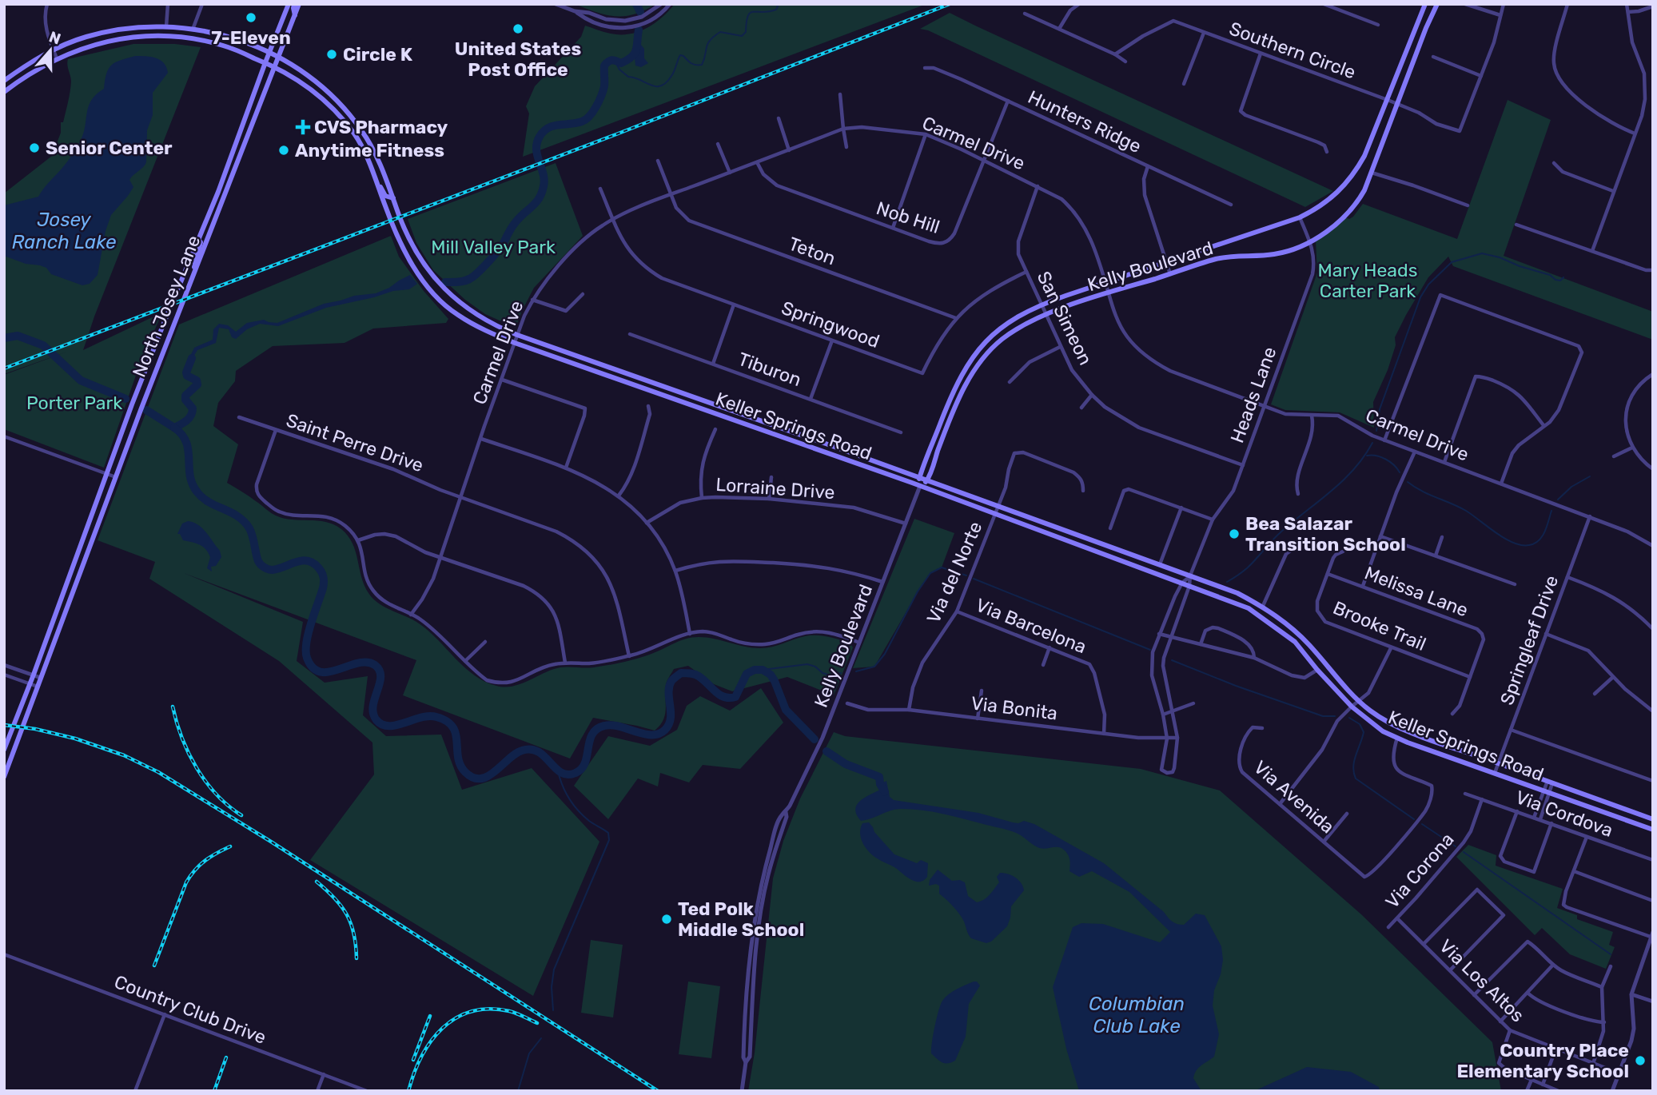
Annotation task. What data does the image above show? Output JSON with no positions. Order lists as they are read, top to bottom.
{
  "streets": {
    "main road": ["Kelly Boulevard", "North Josey Lane", "Keller Springs Road"],
    "street": [
      "Southern Circle",
      "Hunters Ridge",
      "Carmel Drive",
      "Nob Hill",
      "Teton",
      "San Simeon",
      "Springwood",
      "Tiburon",
      "Heads Lane",
      "Saint Perre Drive",
      "Lorraine Drive",
      "Via del Norte",
      "Melissa Lane",
      "Via Barcelona",
      "Brooke Trail",
      "Springleaf Drive",
      "Via Bonita",
      "Via Avenida",
      "Via Cordova",
      "Via Corona",
      "Via Los Altos",
      "Country Club Drive"
    ]
  },
  "crossings": [
    ["Southern Circle", "Kelly Boulevard"],
    ["Hunters Ridge", "Nob Hill"],
    ["Carmel Drive", "Nob Hill"],
    ["Carmel Drive", "Teton"],
    ["Carmel Drive", "Kelly Boulevard"],
    ["Carmel Drive", "San Simeon"],
    ["Carmel Drive", "Springwood"],
    ["Carmel Drive", "Heads Lane"],
    ["Carmel Drive", "Keller Springs Road"],
    ["Carmel Drive", "Saint Perre Drive"],
    ["Carmel Drive", "Springleaf Drive"],
    ["Teton", "Springwood"],
    ["Kelly Boulevard", "San Simeon"],
    ["Kelly Boulevard", "Heads Lane"],
    ["Kelly Boulevard", "Keller Springs Road"],
    ["Kelly Boulevard", "Lorraine Drive"],
    ["North Josey Lane", "Keller Springs Road"],
    ["San Simeon", "Springwood"],
    ["San Simeon", "Heads Lane"],
    ["Heads Lane", "Keller Springs Road"],
    ["Keller Springs Road", "Via del Norte"],
    ["Keller Springs Road", "Springleaf Drive"],
    ["Keller Springs Road", "Via Avenida"],
    ["Via del Norte", "Via Barcelona"],
    ["Via del Norte", "Via Bonita"],
    ["Melissa Lane", "Brooke Trail"],
    ["Via Barcelona", "Via Bonita"],
    ["Via Cordova", "Via Corona"],
    ["Via Corona", "Via Los Altos"]
  ],
  "water": ["Josey Ranch Lake", "Columbian Club Lake"],
  "parks": ["Mill Valley Park", "Mary Heads Carter Park", "Porter Park"],
  "places": {
    "other": [
      "7-Eleven",
      "United States Post Office",
      "Circle K",
      "Senior Center",
      "Anytime Fitness",
      "Bea Salazar Transition School",
      "Ted Polk Middle School",
      "Country Place Elementary School"
    ],
    "health": ["CVS Pharmacy"]
  },
  "north": "top"
}
